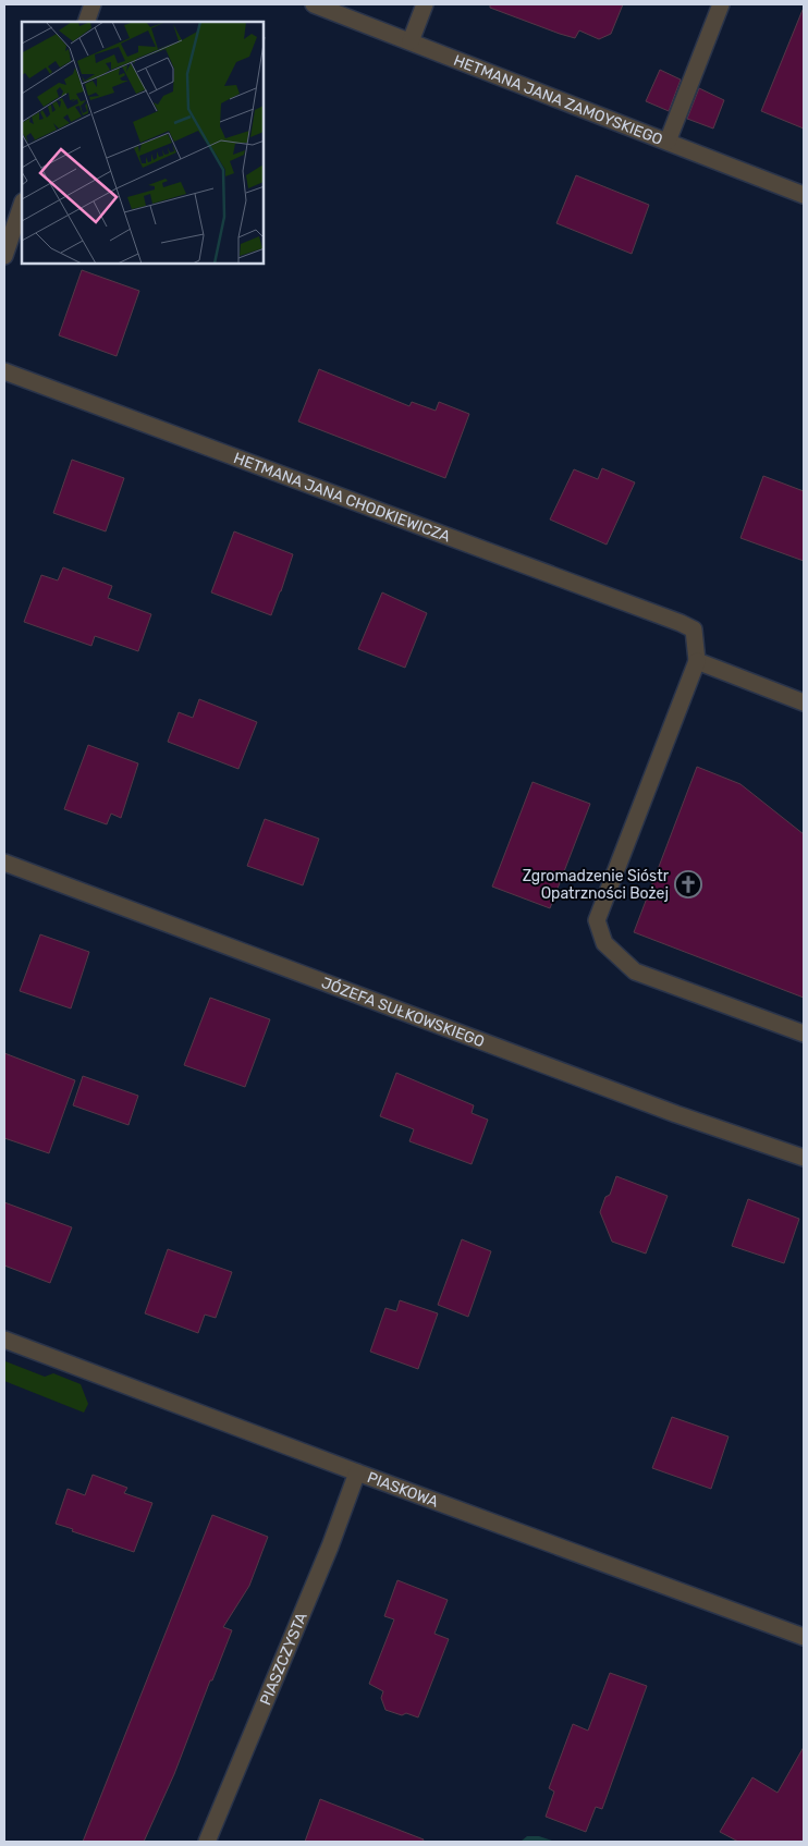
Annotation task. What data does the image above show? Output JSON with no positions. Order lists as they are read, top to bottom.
{
  "streets": {
    "street": [
      "HETMANA JANA ZAMOYSKIEGO",
      "HETMANA JANA CHODKIEWICZA",
      "JÓZEFA SUŁKOWSKIEGO",
      "PIASKOWA",
      "PIASZCZYSTA"
    ]
  },
  "crossings": [
    ["PIASKOWA", "PIASZCZYSTA"]
  ],
  "places": {
    "church": ["Zgromadzenie Sióstr Opatrzności Bożej"]
  }
}
